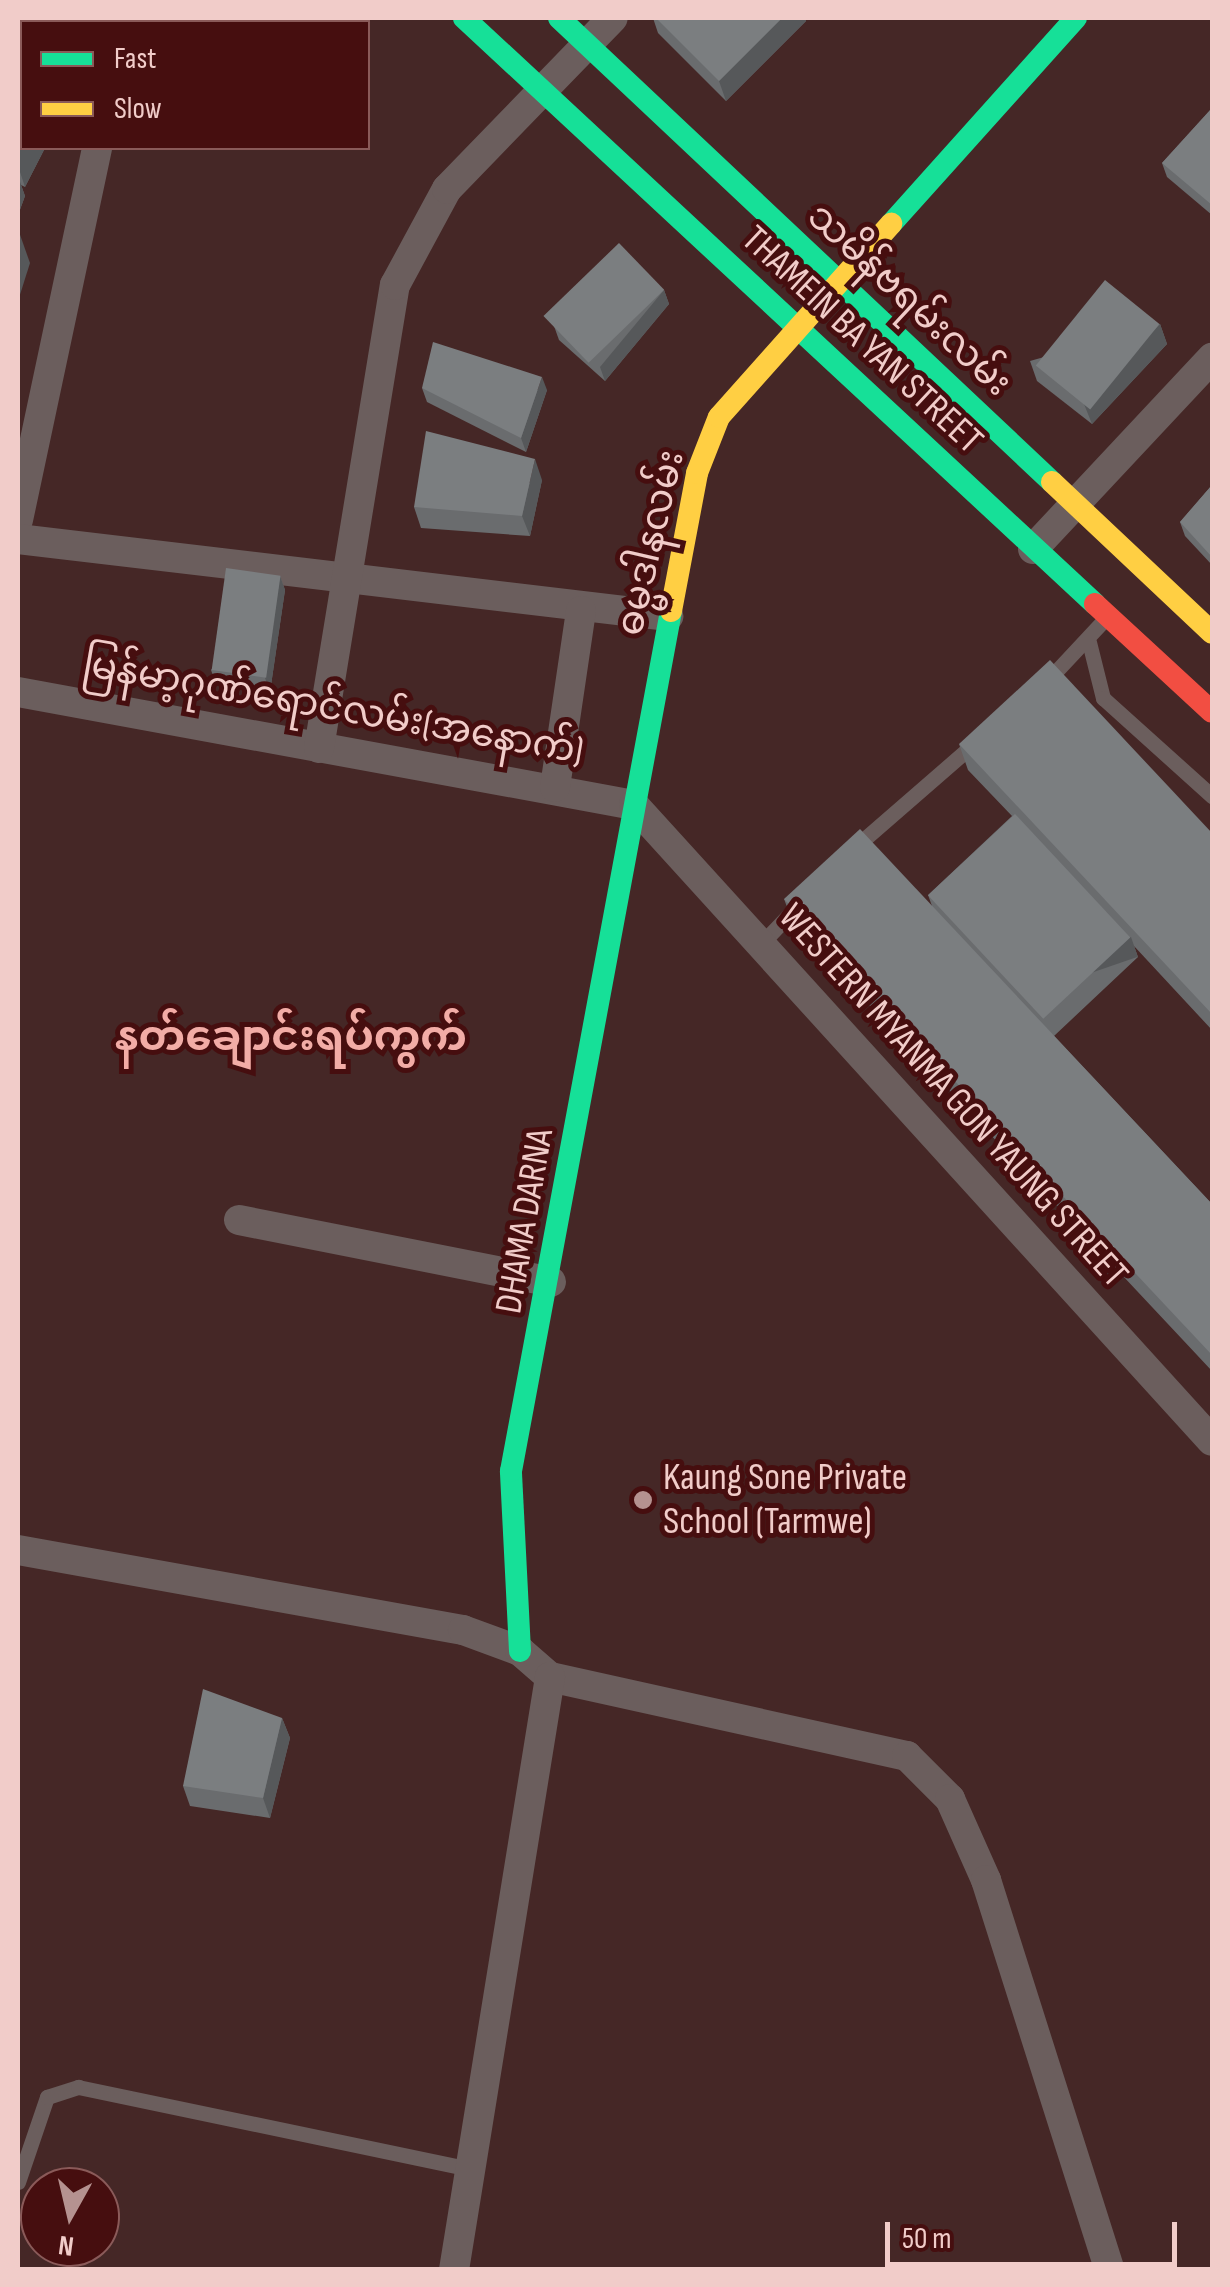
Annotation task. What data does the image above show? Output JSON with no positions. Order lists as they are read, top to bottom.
{
  "streets": {
    "main road": [
      "သမိန်ဗရမ်းလမ်း",
      "THAMEIN BA YAN STREET",
      "ဓမ္မဒါနလမ်း",
      "DHAMA DARNA"
    ],
    "street": ["မြန်မာ့ဂုဏ်ရောင်လမ်း(အနောက်)", "WESTERN MYANMA GON YAUNG STREET"]
  },
  "crossings": [
    ["သမိန်ဗရမ်းလမ်း", "ဓမ္မဒါနလမ်း"],
    ["THAMEIN BA YAN STREET", "ဓမ္မဒါနလမ်း"],
    ["ဓမ္မဒါနလမ်း", "မြန်မာ့ဂုဏ်ရောင်လမ်း(အနောက်)"],
    ["ဓမ္မဒါနလမ်း", "WESTERN MYANMA GON YAUNG STREET"],
    ["ဓမ္မဒါနလမ်း", "DHAMA DARNA"],
    ["မြန်မာ့ဂုဏ်ရောင်လမ်း(အနောက်)", "WESTERN MYANMA GON YAUNG STREET"],
    ["မြန်မာ့ဂုဏ်ရောင်လမ်း(အနောက်)", "DHAMA DARNA"],
    ["WESTERN MYANMA GON YAUNG STREET", "DHAMA DARNA"]
  ],
  "districts": ["နတ်ချောင်းရပ်ကွက်"],
  "places": ["Kaung Sone Private School (Tarmwe)"],
  "legend": ["Fast", "Slow"],
  "scale_bar": "50 m",
  "north": "bottom"
}
